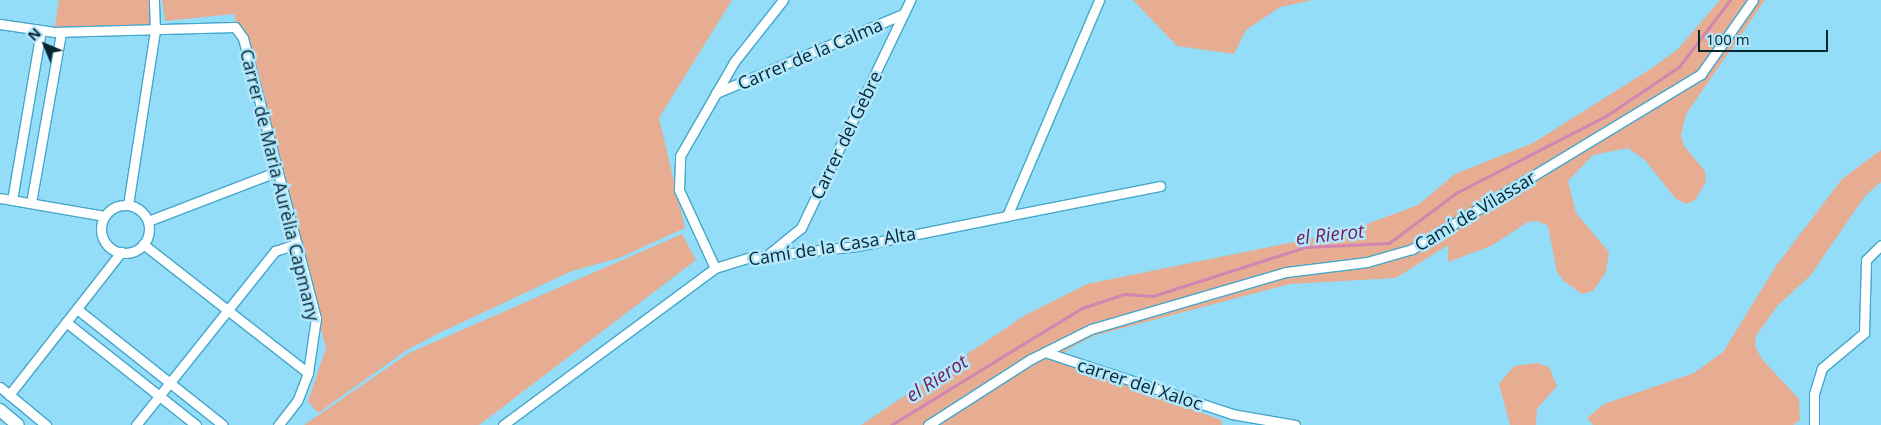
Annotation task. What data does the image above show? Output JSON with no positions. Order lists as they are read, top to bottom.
{
  "streets": {
    "street": [
      "Carrer de la Calma",
      "Carrer del Gebre",
      "Carrer de Maria Aurèlia Capmany",
      "Camí de Vilassar",
      "Camí de la Casa Alta",
      "carrer del Xaloc"
    ]
  },
  "crossings": [
    ["Carrer de la Calma", "Carrer del Gebre"],
    ["Carrer del Gebre", "Camí de la Casa Alta"],
    ["Camí de Vilassar", "carrer del Xaloc"]
  ],
  "water": ["el Rierot"],
  "scale_bar": "100 m",
  "north": "top left"
}
